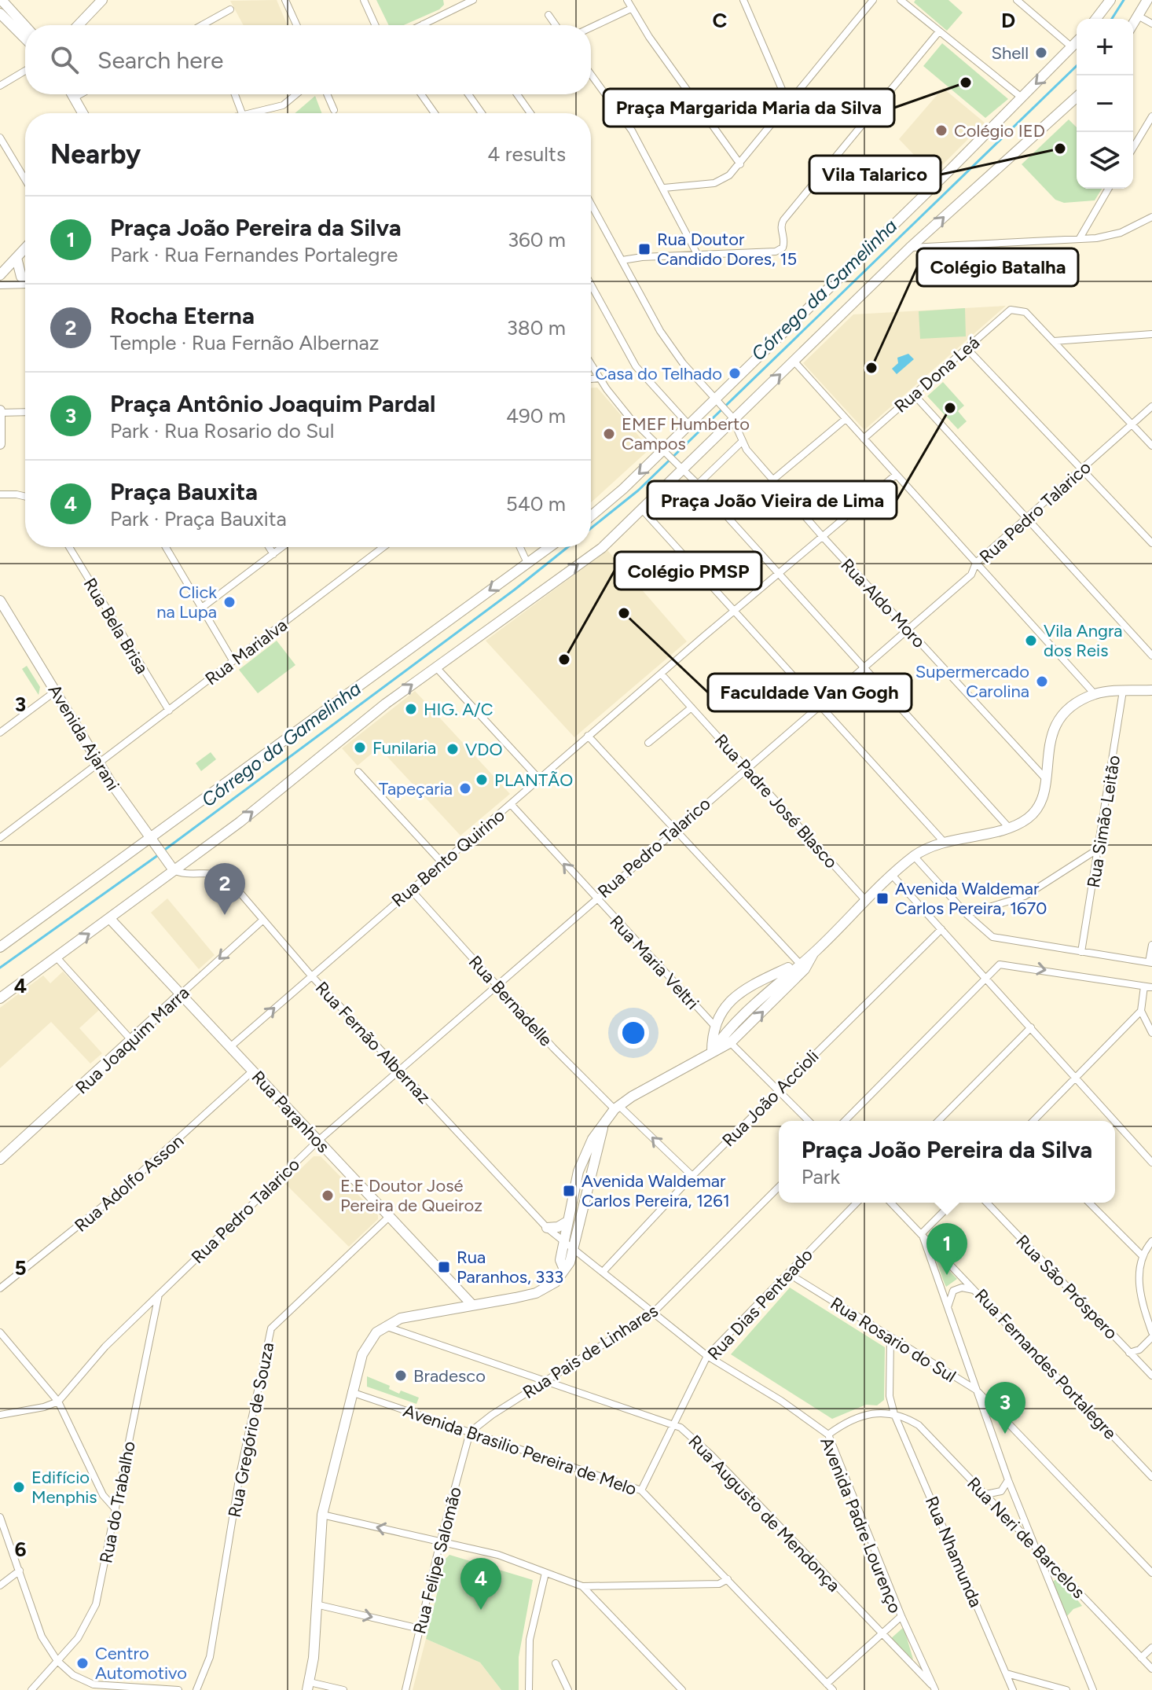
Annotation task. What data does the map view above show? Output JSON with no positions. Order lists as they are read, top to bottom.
{
  "streets": {
    "street": [
      "Rua Dona Leá",
      "Rua Pedro Talarico",
      "Rua Aldo Moro",
      "Rua Bela Brisa",
      "Rua Marialva",
      "Avenida Ajarani",
      "Rua Padre José Blasco",
      "Rua Simão Leitão",
      "Rua Bento Quirino",
      "Rua Maria Veltri",
      "Rua Bernadelle",
      "Rua Joaquim Marra",
      "Rua Fernão Albernaz",
      "Rua João Accioli",
      "Rua Paranhos",
      "Rua Adolfo Asson",
      "Rua São Próspero",
      "Rua Dias Penteado",
      "Rua Rosario do Sul",
      "Rua Pais de Linhares",
      "Rua Fernandes Portalegre",
      "Rua Gregório de Souza",
      "Avenida Brasilio Pereira de Melo",
      "Rua do Trabalho",
      "Rua Augusto de Mendonça",
      "Avenida Padre Lourenço",
      "Rua Neri de Barcelos",
      "Rua Nhamunda",
      "Rua Felipe Salomão"
    ]
  },
  "crossings": [
    ["Rua Pedro Talarico", "Rua Aldo Moro"],
    ["Rua Pedro Talarico", "Rua Padre José Blasco"],
    ["Rua Pedro Talarico", "Rua Maria Veltri"],
    ["Rua Pedro Talarico", "Rua Bernadelle"],
    ["Rua Pedro Talarico", "Rua Fernão Albernaz"],
    ["Rua Pedro Talarico", "Rua Paranhos"],
    ["Rua Pedro Talarico", "Rua do Trabalho"],
    ["Rua Aldo Moro", "Rua Bento Quirino"],
    ["Rua Bela Brisa", "Rua Marialva"],
    ["Rua Marialva", "Avenida Ajarani"],
    ["Avenida Ajarani", "Rua Fernão Albernaz"],
    ["Rua Padre José Blasco", "Rua Bento Quirino"],
    ["Rua Bento Quirino", "Rua Maria Veltri"],
    ["Rua Bento Quirino", "Rua Bernadelle"],
    ["Rua Bento Quirino", "Rua Fernão Albernaz"],
    ["Rua Bento Quirino", "Rua Paranhos"],
    ["Rua Bernadelle", "Rua João Accioli"],
    ["Rua Joaquim Marra", "Rua Fernão Albernaz"],
    ["Rua Joaquim Marra", "Rua Paranhos"],
    ["Rua Fernão Albernaz", "Avenida Padre Lourenço"],
    ["Rua João Accioli", "Avenida Padre Lourenço"],
    ["Rua Paranhos", "Rua Adolfo Asson"],
    ["Rua Paranhos", "Rua Gregório de Souza"],
    ["Rua Dias Penteado", "Rua Rosario do Sul"],
    ["Rua Dias Penteado", "Avenida Brasilio Pereira de Melo"],
    ["Rua Dias Penteado", "Rua Augusto de Mendonça"],
    ["Rua Dias Penteado", "Avenida Padre Lourenço"],
    ["Rua Rosario do Sul", "Rua Nhamunda"],
    ["Rua Pais de Linhares", "Avenida Brasilio Pereira de Melo"],
    ["Rua Pais de Linhares", "Rua Augusto de Mendonça"],
    ["Rua Pais de Linhares", "Avenida Padre Lourenço"],
    ["Rua Pais de Linhares", "Rua Felipe Salomão"],
    ["Avenida Brasilio Pereira de Melo", "Avenida Padre Lourenço"],
    ["Avenida Brasilio Pereira de Melo", "Rua Felipe Salomão"],
    ["Rua Augusto de Mendonça", "Avenida Padre Lourenço"],
    ["Rua Neri de Barcelos", "Rua Nhamunda"]
  ],
  "one_way": ["Rua Maria Veltri"],
  "water": ["Córrego da Gamelinha"],
  "places": {
    "other": [
      "Shell",
      "Praça Margarida Maria da Silva",
      "Colégio IED",
      "Vila Talarico",
      "Colégio Batalha",
      "Casa do Telhado",
      "Praça João Vieira de Lima",
      "EMEF Humberto Campos",
      "Click na Lupa",
      "Faculdade Van Gogh",
      "Vila Angra dos Reis",
      "Colégio PMSP",
      "Supermercado Carolina",
      "HIG. A/C",
      "Funilaria",
      "VDO",
      "PLANTÃO",
      "Tapeçaria",
      "E.E Doutor José Pereira de Queiroz",
      "Bradesco",
      "Edifício Menphis",
      "Centro Automotivo"
    ],
    "transit": [
      "Rua Doutor Candido Dores, 15",
      "Avenida Waldemar Carlos Pereira, 1670",
      "Avenida Waldemar Carlos Pereira, 1261",
      "Rua Paranhos, 333"
    ]
  },
  "page": {
    "map_buttons": ["+", "−"],
    "search": "Search here",
    "heading": ["Nearby", "4 results"],
    "list": [
      {
        "mark": "1",
        "name": "Praça João Pereira da Silva",
        "note": "Park · Rua Fernandes Portalegre",
        "value": "360 m"
      },
      {
        "mark": "2",
        "name": "Rocha Eterna",
        "note": "Temple · Rua Fernão Albernaz",
        "value": "380 m"
      },
      {
        "mark": "3",
        "name": "Praça Antônio Joaquim Pardal",
        "note": "Park · Rua Rosario do Sul",
        "value": "490 m"
      },
      {
        "mark": "4",
        "name": "Praça Bauxita",
        "note": "Park · Praça Bauxita",
        "value": "540 m"
      }
    ],
    "pins": [
      "2",
      "1",
      "3",
      "4"
    ],
    "popup": ["Praça João Pereira da Silva", "Park"]
  },
  "grid": {
    "columns": ["C", "D"],
    "rows": [
      "3",
      "4",
      "5",
      "6"
    ]
  }
}
